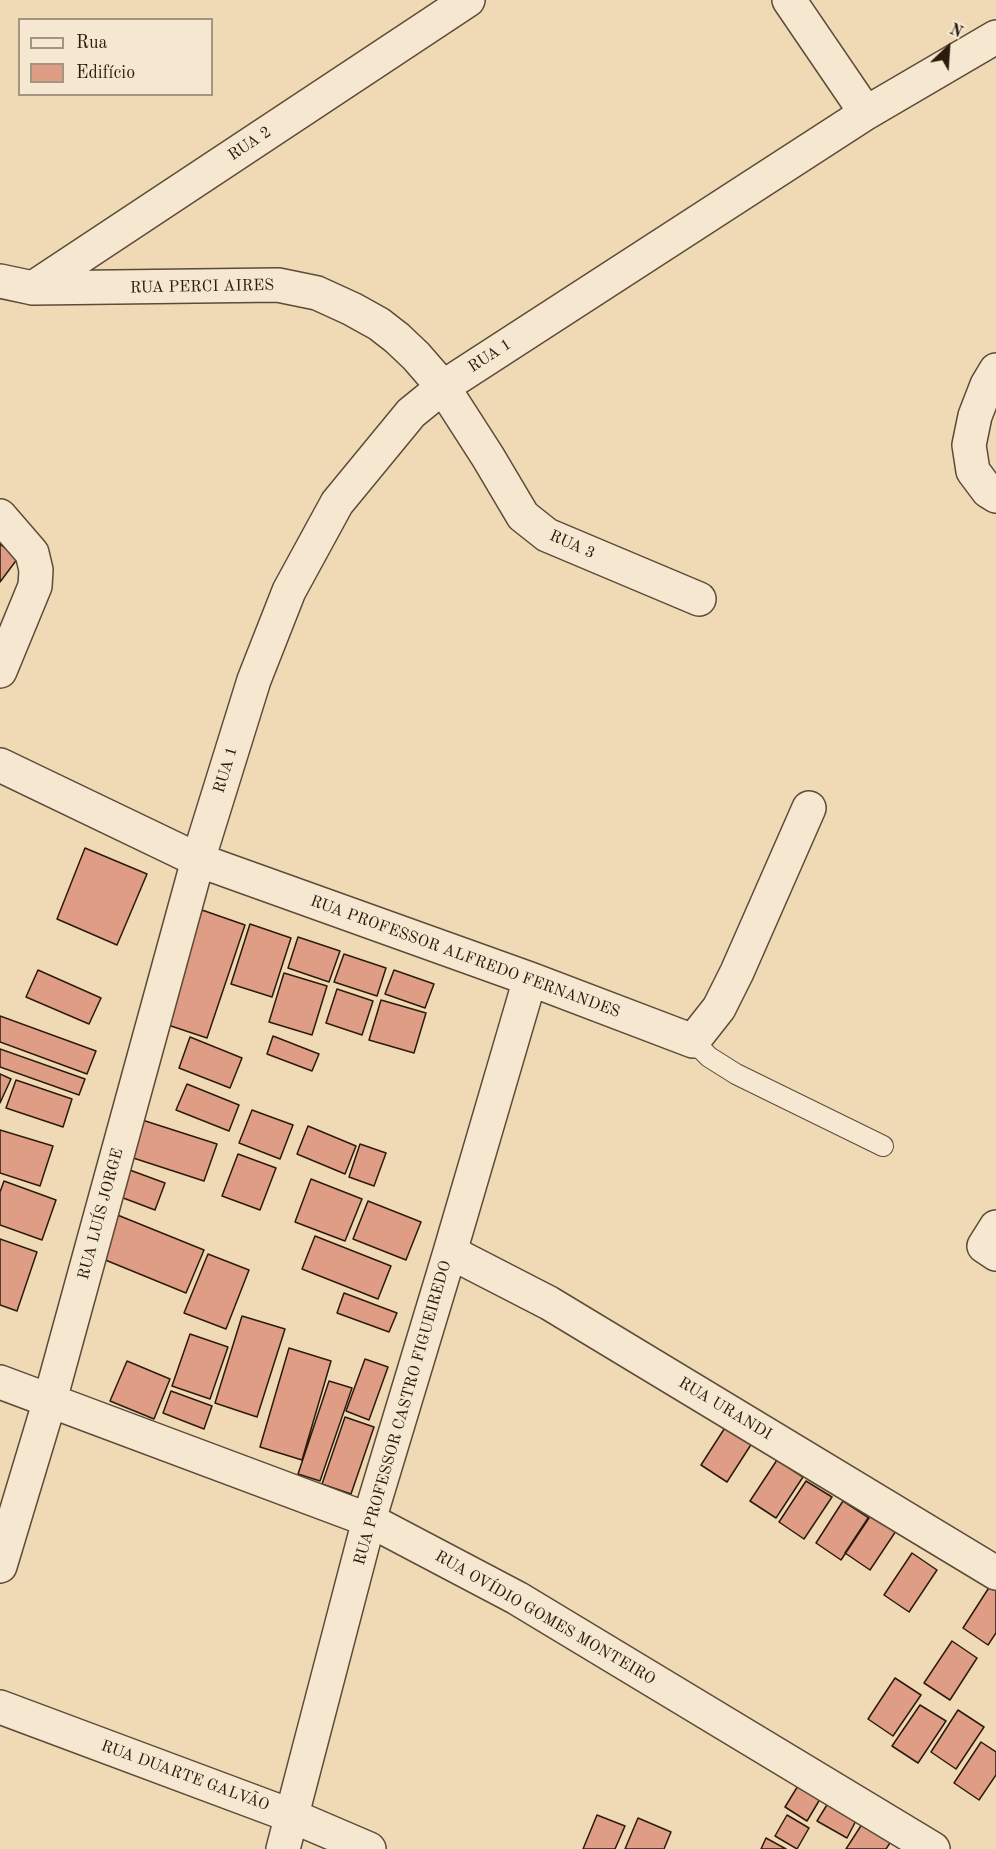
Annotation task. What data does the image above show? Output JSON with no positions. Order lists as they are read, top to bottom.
{
  "streets": {
    "street": [
      "RUA 2",
      "RUA PERCI AIRES",
      "RUA 1",
      "RUA 3",
      "RUA PROFESSOR ALFREDO FERNANDES",
      "RUA LUÍS JORGE",
      "RUA URANDI",
      "RUA PROFESSOR CASTRO FIGUEIREDO",
      "RUA OVÍDIO GOMES MONTEIRO",
      "RUA DUARTE GALVÃO"
    ]
  },
  "crossings": [
    ["RUA 2", "RUA PERCI AIRES"],
    ["RUA PERCI AIRES", "RUA 1"],
    ["RUA PERCI AIRES", "RUA 3"],
    ["RUA 1", "RUA 3"],
    ["RUA 1", "RUA PROFESSOR ALFREDO FERNANDES"],
    ["RUA 1", "RUA LUÍS JORGE"],
    ["RUA PROFESSOR ALFREDO FERNANDES", "RUA LUÍS JORGE"],
    ["RUA PROFESSOR ALFREDO FERNANDES", "RUA PROFESSOR CASTRO FIGUEIREDO"],
    ["RUA LUÍS JORGE", "RUA OVÍDIO GOMES MONTEIRO"],
    ["RUA URANDI", "RUA PROFESSOR CASTRO FIGUEIREDO"],
    ["RUA PROFESSOR CASTRO FIGUEIREDO", "RUA OVÍDIO GOMES MONTEIRO"],
    ["RUA PROFESSOR CASTRO FIGUEIREDO", "RUA DUARTE GALVÃO"]
  ],
  "legend": ["Rua", "Edifício"],
  "north": "top right"
}
